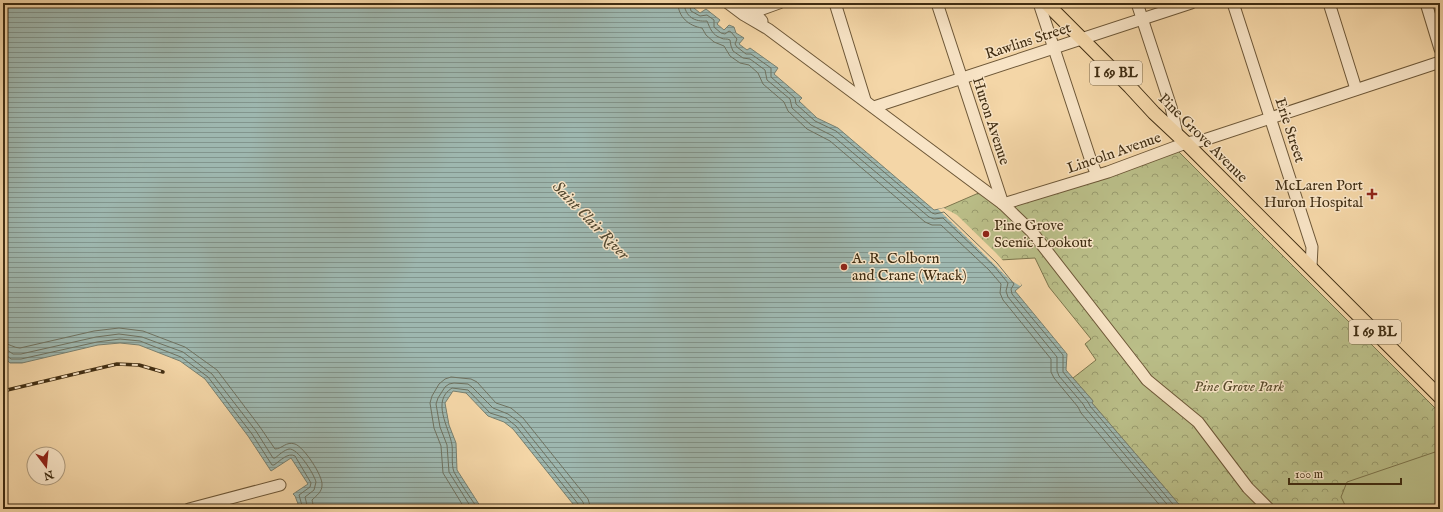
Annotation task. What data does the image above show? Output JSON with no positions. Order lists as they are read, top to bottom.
{
  "streets": {
    "main road": ["I 69 BL", "Pine Grove Avenue"],
    "street": [
      "Rawlins Street",
      "Huron Avenue",
      "Erie Street",
      "Lincoln Avenue"
    ]
  },
  "crossings": [
    ["Rawlins Street", "Huron Avenue"],
    ["Rawlins Street", "Pine Grove Avenue"],
    ["Huron Avenue", "Lincoln Avenue"],
    ["Erie Street", "Pine Grove Avenue"],
    ["Erie Street", "Lincoln Avenue"],
    ["Pine Grove Avenue", "Lincoln Avenue"]
  ],
  "water": ["Saint Clair River"],
  "parks": ["Pine Grove Park"],
  "places": {
    "health": ["McLaren Port Huron Hospital"],
    "other": ["Pine Grove Scenic Lookout", "A. R. Colborn and Crane (Wrack)"]
  },
  "scale_bar": "100 m",
  "north": "bottom"
}
